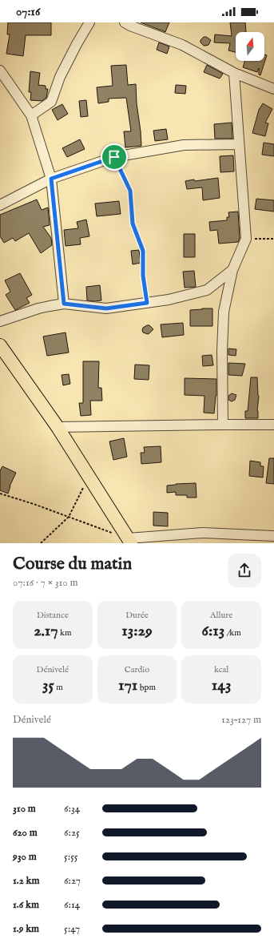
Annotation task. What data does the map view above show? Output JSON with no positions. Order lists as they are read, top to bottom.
{
  "north": "top",
  "page": {
    "status": "07:16",
    "heading": ["Course du matin", "07:16 · 7 × 310 m"],
    "stats": [
      ["Distance", "2.17 km"],
      ["Durée", "13:29"],
      ["Allure", "6:13 /km"],
      ["Dénivelé", "35 m"],
      ["Cardio", "171 bpm"],
      ["kcal", "143"]
    ],
    "chart": ["Dénivelé", "123–127 m"],
    "list": [
      {
        "name": "310 m",
        "note": "6:34"
      },
      {
        "name": "620 m",
        "note": "6:25"
      },
      {
        "name": "930 m",
        "note": "5:55"
      },
      {
        "name": "1.2 km",
        "note": "6:27"
      },
      {
        "name": "1.6 km",
        "note": "6:14"
      },
      {
        "name": "1.9 km",
        "note": "5:47"
      }
    ]
  }
}
